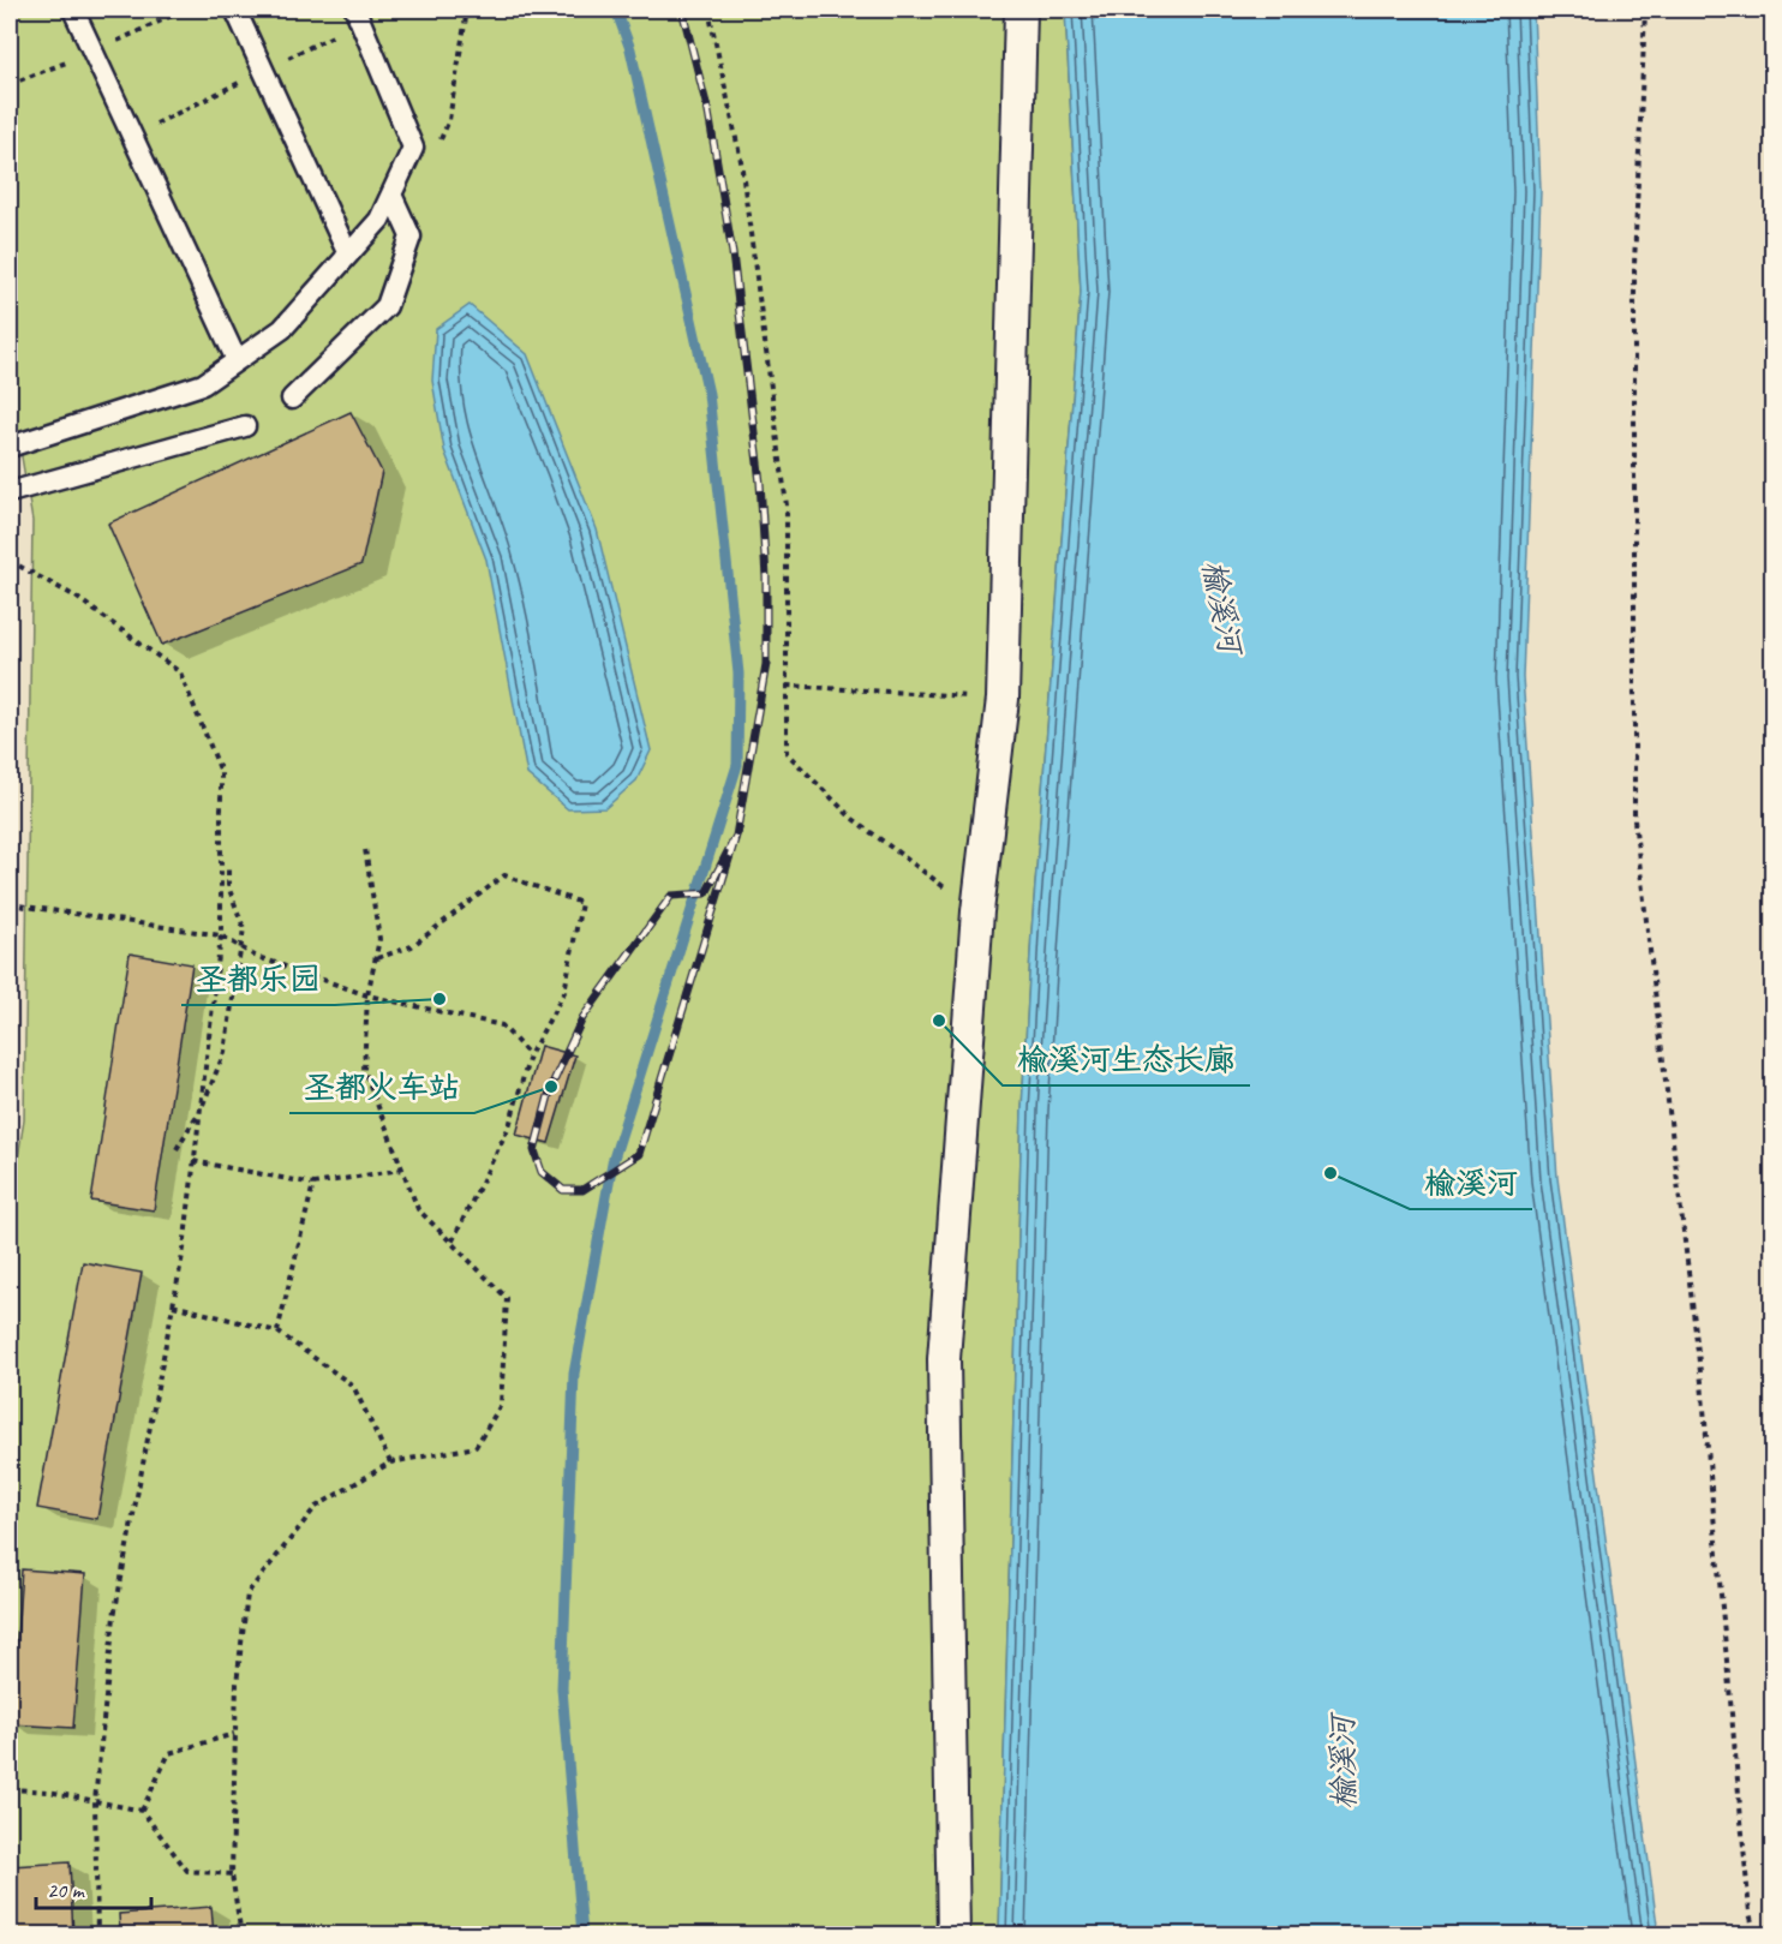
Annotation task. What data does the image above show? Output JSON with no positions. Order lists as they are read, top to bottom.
{
  "water": ["榆溪河"],
  "places": [
    "圣都乐园",
    "榆溪河生态长廊",
    "圣都火车站",
    "榆溪河"
  ],
  "scale_bar": "20 m"
}
